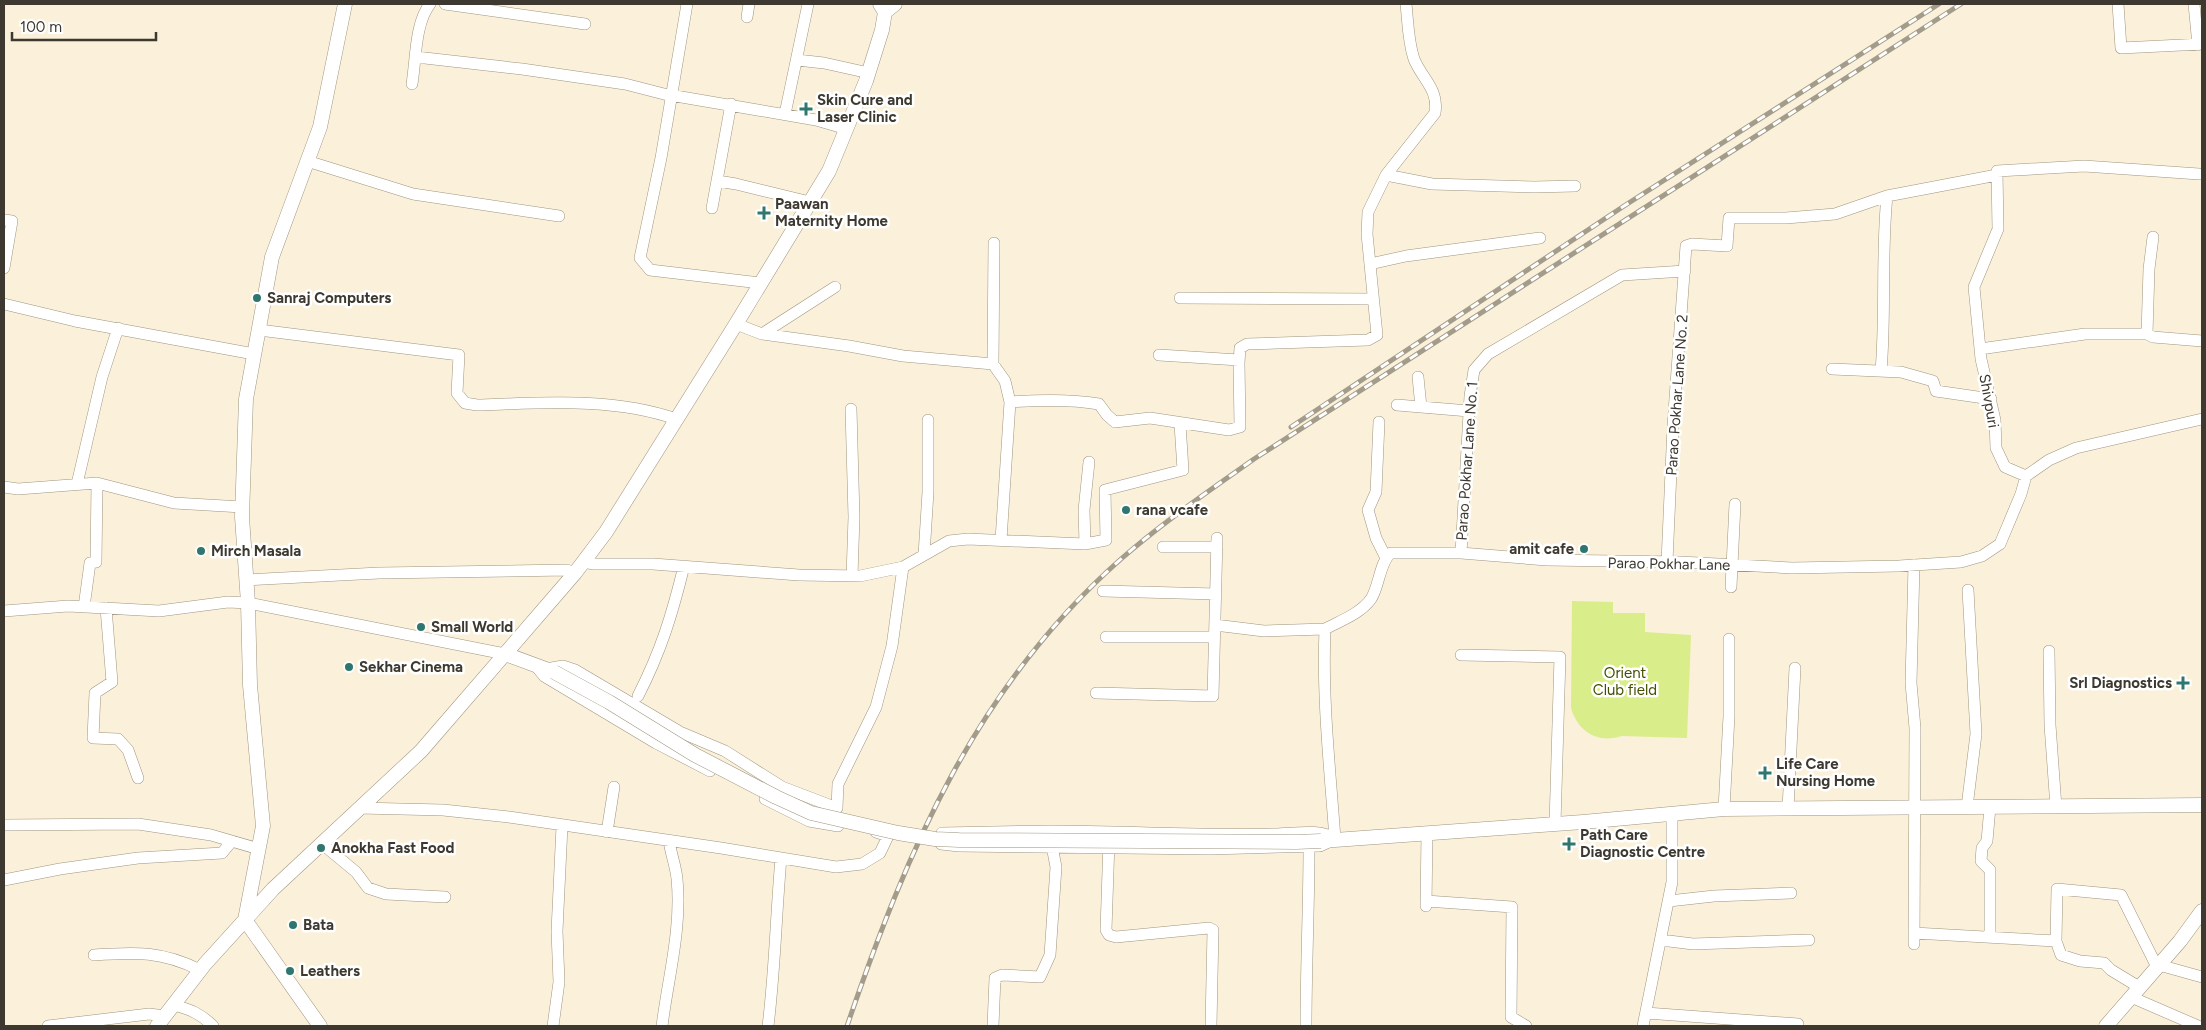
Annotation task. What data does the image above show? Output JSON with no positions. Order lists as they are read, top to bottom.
{
  "streets": {
    "street": [
      "Parao Pokhar Lane No. 2",
      "Shivpuri",
      "Parao Pokhar Lane No. 1",
      "Parao Pokhar Lane"
    ]
  },
  "crossings": [
    ["Parao Pokhar Lane No. 2", "Parao Pokhar Lane No. 1"],
    ["Parao Pokhar Lane No. 2", "Parao Pokhar Lane"],
    ["Shivpuri", "Parao Pokhar Lane"],
    ["Parao Pokhar Lane No. 1", "Parao Pokhar Lane"]
  ],
  "parks": ["Orient Club field"],
  "places": {
    "health": [
      "Skin Cure and Laser Clinic",
      "Paawan Maternity Home",
      "Srl Diagnostics",
      "Life Care Nursing Home",
      "Path Care Diagnostic Centre"
    ],
    "other": [
      "Sanraj Computers",
      "rana vcafe",
      "amit cafe",
      "Mirch Masala",
      "Small World",
      "Sekhar Cinema",
      "Anokha Fast Food",
      "Bata",
      "Leathers"
    ]
  },
  "scale_bar": "100 m"
}
